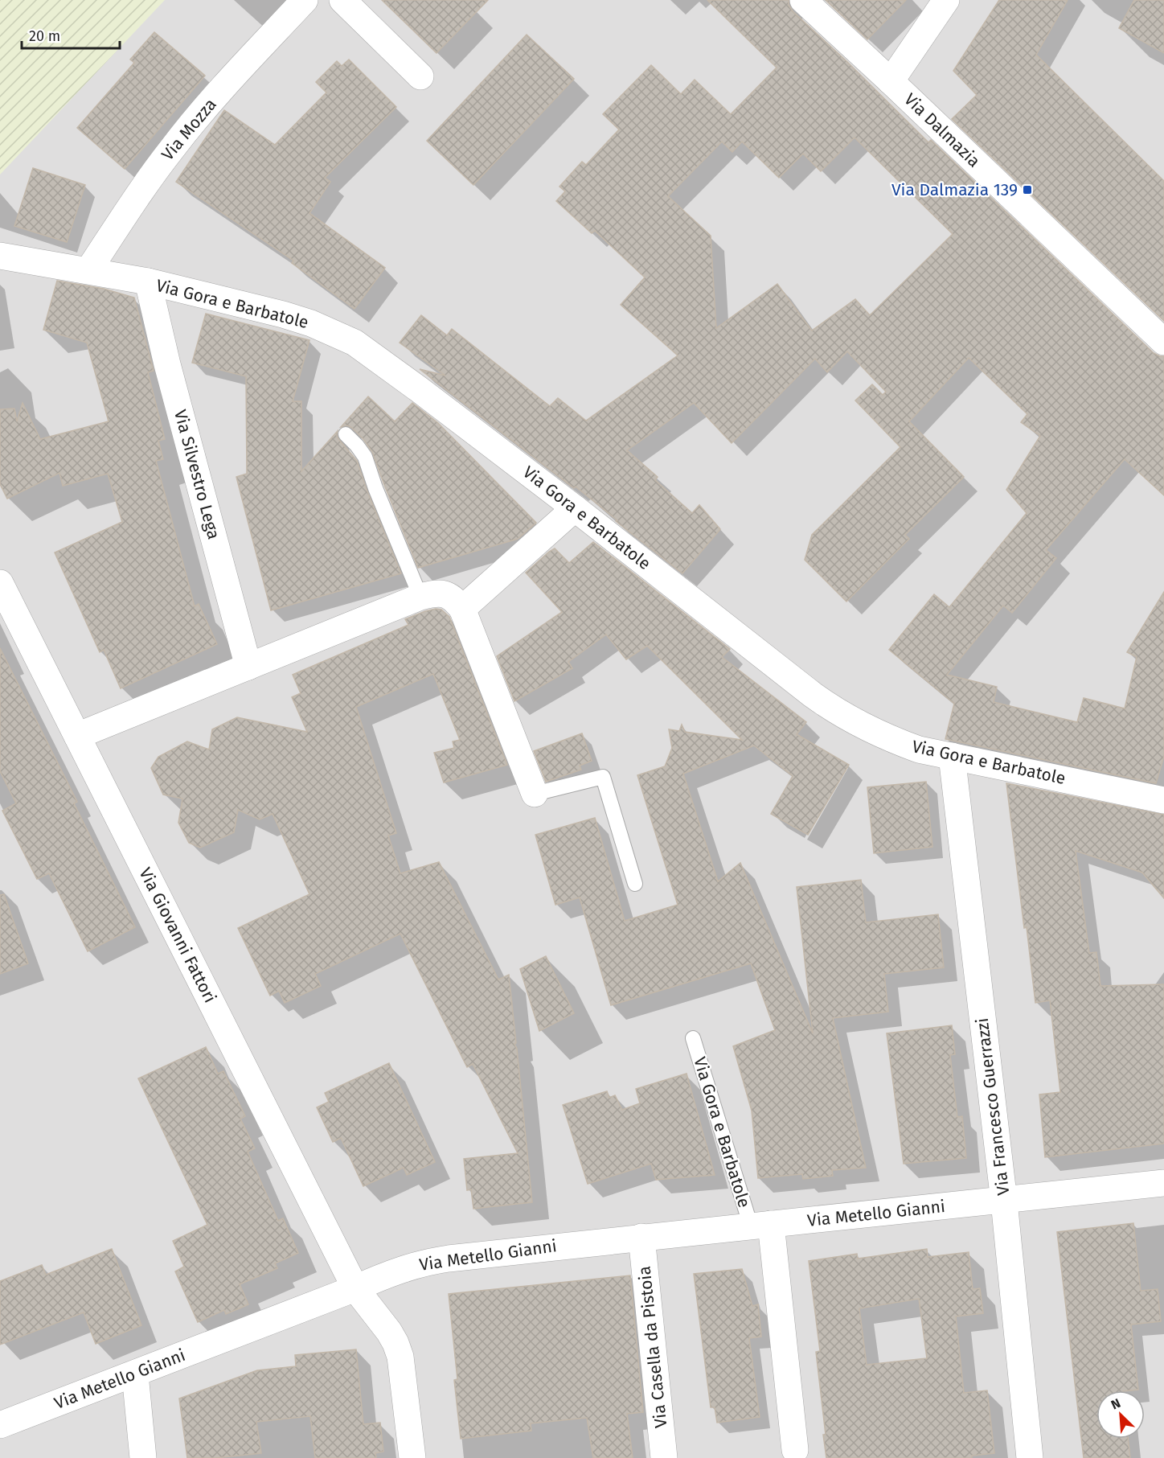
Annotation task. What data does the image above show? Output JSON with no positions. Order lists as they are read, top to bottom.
{
  "streets": {
    "street": [
      "Via Mozza",
      "Via Dalmazia",
      "Via Gora e Barbatole",
      "Via Silvestro Lega",
      "Via Giovanni Fattori",
      "Via Francesco Guerrazzi",
      "Via Metello Gianni",
      "Via Casella da Pistoia"
    ]
  },
  "crossings": [
    ["Via Mozza", "Via Gora e Barbatole"],
    ["Via Gora e Barbatole", "Via Silvestro Lega"],
    ["Via Gora e Barbatole", "Via Francesco Guerrazzi"],
    ["Via Gora e Barbatole", "Via Metello Gianni"],
    ["Via Giovanni Fattori", "Via Metello Gianni"],
    ["Via Francesco Guerrazzi", "Via Metello Gianni"],
    ["Via Metello Gianni", "Via Casella da Pistoia"]
  ],
  "places": {
    "transit": ["Via Dalmazia 139"]
  },
  "scale_bar": "20 m",
  "north": "top left"
}
